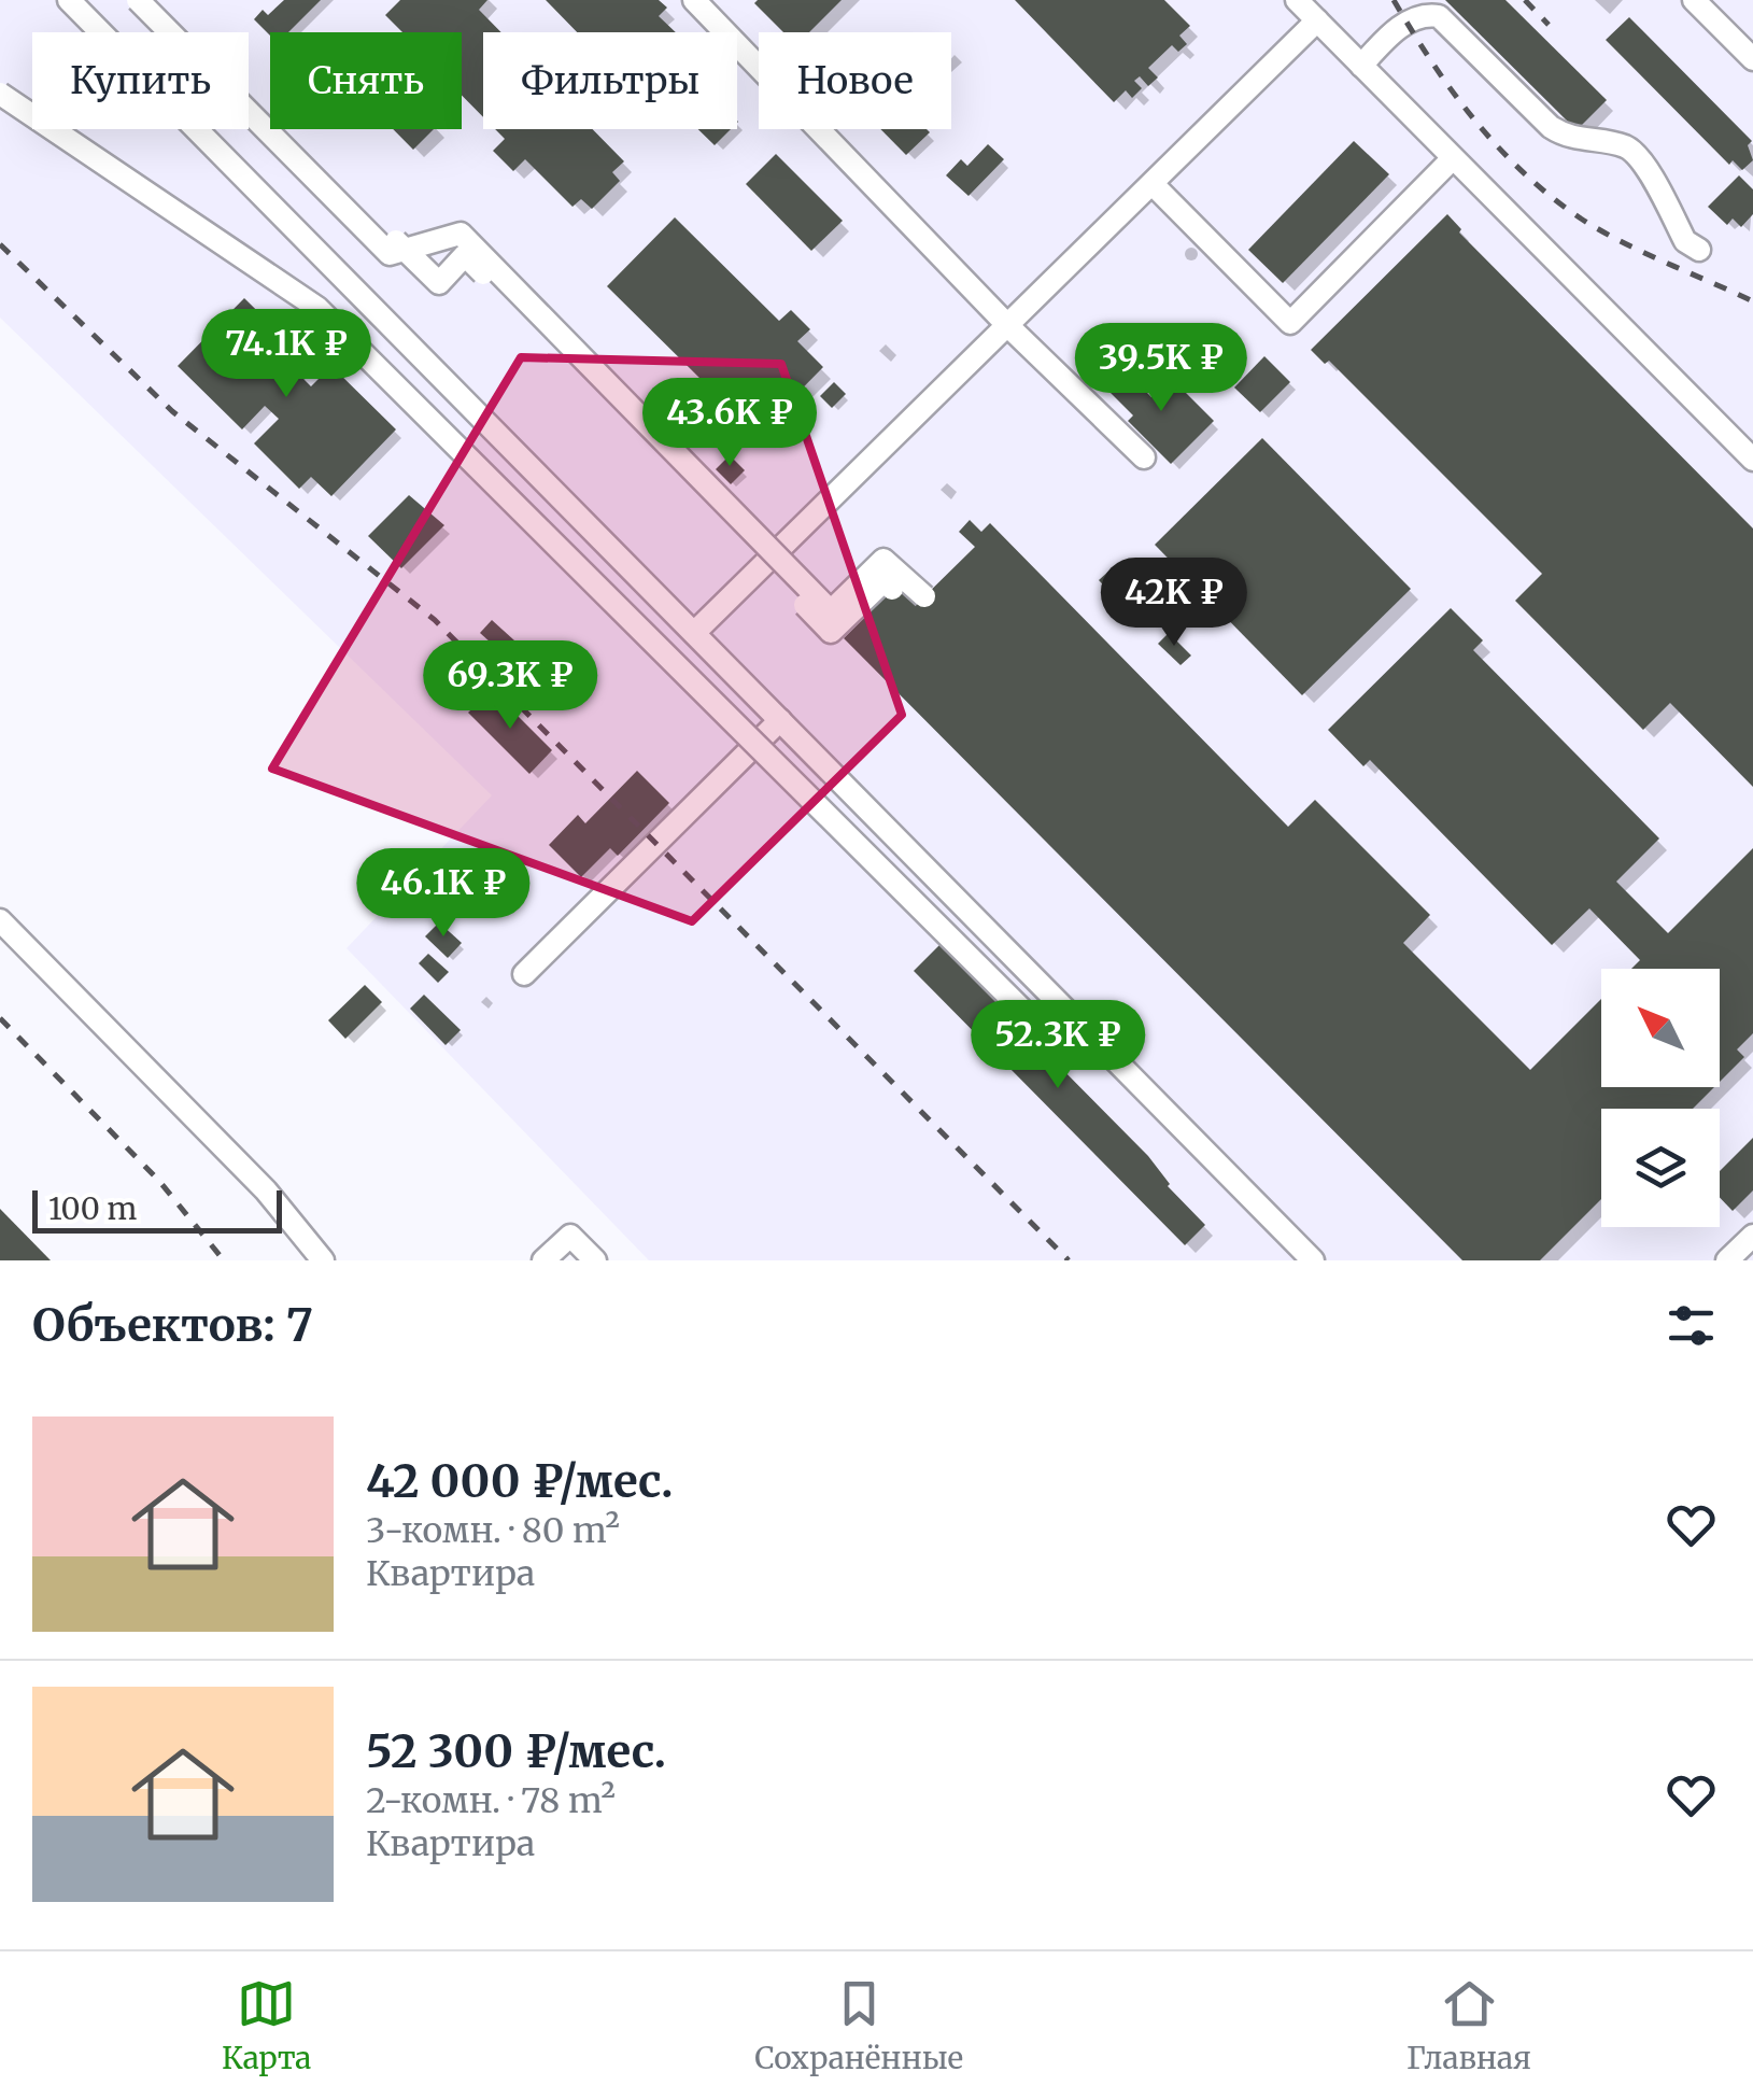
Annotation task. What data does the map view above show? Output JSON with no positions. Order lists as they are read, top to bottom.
{
  "scale_bar": "100 m",
  "north": "top left",
  "page": {
    "chip": [
      "Купить",
      "Снять",
      "Фильтры",
      "Новое"
    ],
    "price": [
      "74.1K ₽",
      "39.5K ₽",
      "43.6K ₽",
      "42K ₽",
      "69.3K ₽",
      "46.1K ₽",
      "52.3K ₽"
    ],
    "scale": "100 m",
    "heading": "Объектов: 7",
    "list": [
      {
        "name": "42 000 ₽/мес.",
        "note": "3-комн. · 80 m² · Квартира"
      },
      {
        "name": "52 300 ₽/мес.",
        "note": "2-комн. · 78 m² · Квартира"
      }
    ],
    "tabs": ["Карта", "Сохранённые", "Главная"]
  }
}
